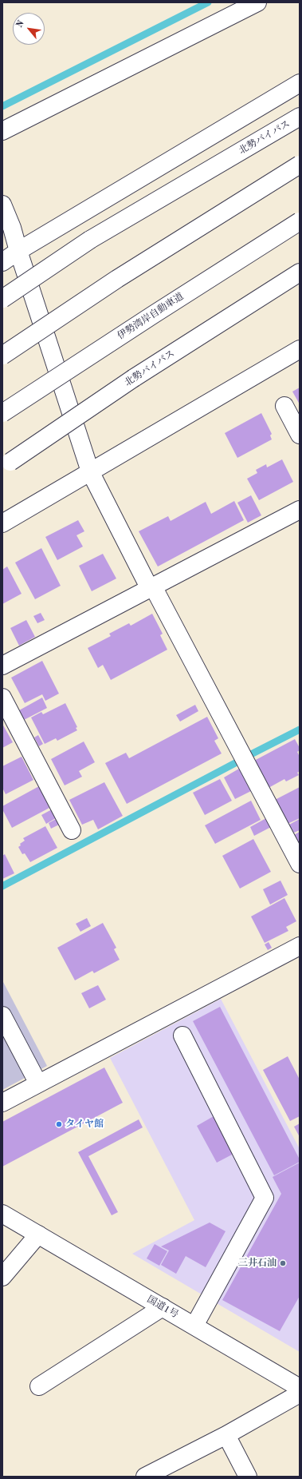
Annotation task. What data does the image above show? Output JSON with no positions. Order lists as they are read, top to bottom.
{
  "streets": {
    "main road": ["北勢バイパス", "伊勢湾岸自動車道", "国道1号"]
  },
  "places": ["タイヤ館", "三井石油"],
  "north": "top left"
}
